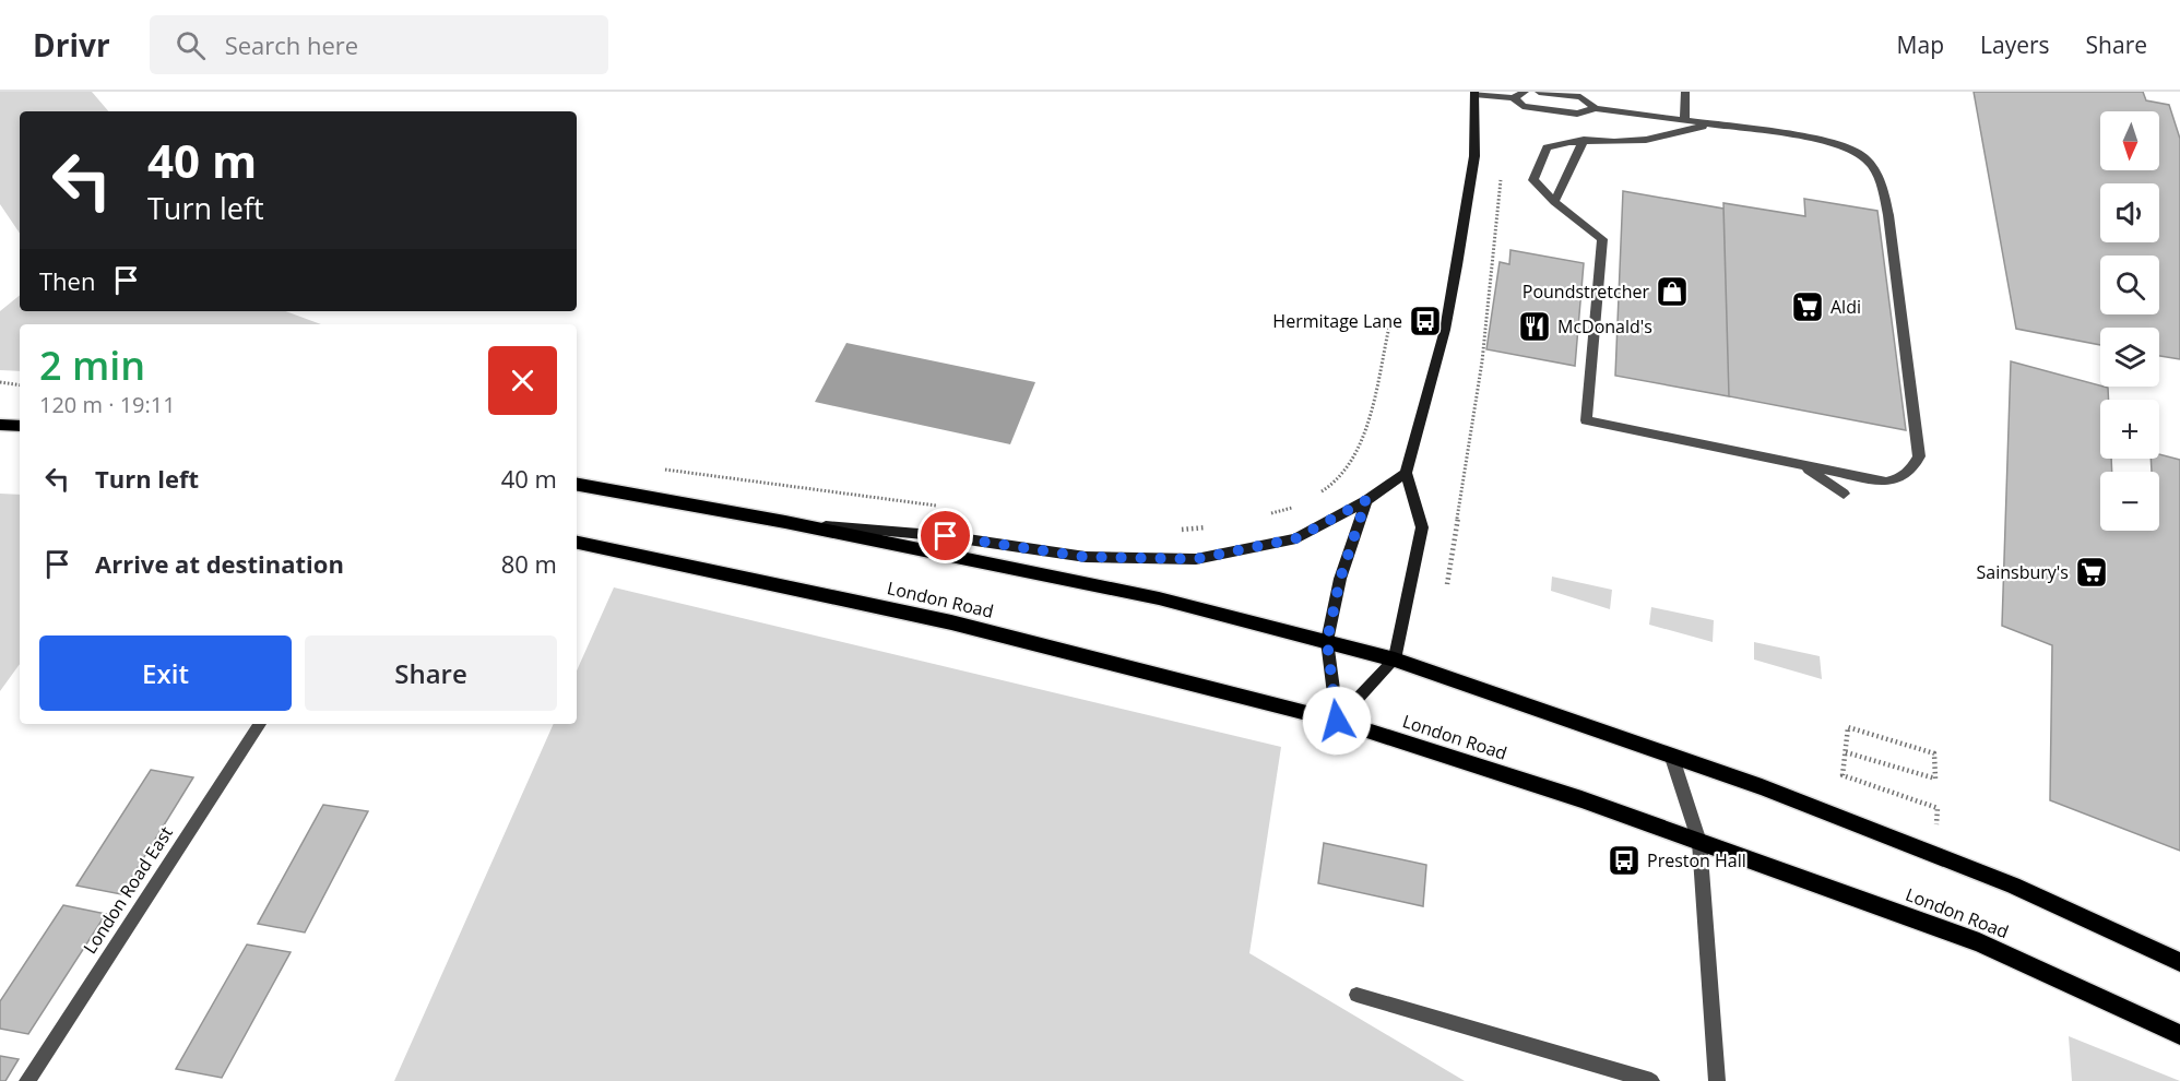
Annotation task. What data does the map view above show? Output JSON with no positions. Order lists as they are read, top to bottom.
{
  "streets": {
    "main road": ["London Road"],
    "street": ["London Road East"]
  },
  "places": {
    "shop": ["Poundstretcher"],
    "supermarket": ["Aldi", "Sainsbury's"],
    "bus stop": ["Hermitage Lane", "Preston Hall"],
    "restaurant": ["McDonald's"]
  },
  "north": "bottom",
  "page": {
    "header": "Drivr",
    "search": "Search here",
    "nav": ["Map", "Layers", "Share"],
    "map_buttons": ["+", "−"],
    "turn": ["40 m", "Turn left"],
    "then": "Then",
    "heading": ["2 min", "120 m · 19:11"],
    "list": [
      {
        "name": "Turn left",
        "value": "40 m"
      },
      {
        "name": "Arrive at destination",
        "value": "80 m"
      }
    ],
    "buttons": ["Exit", "Share"]
  }
}
